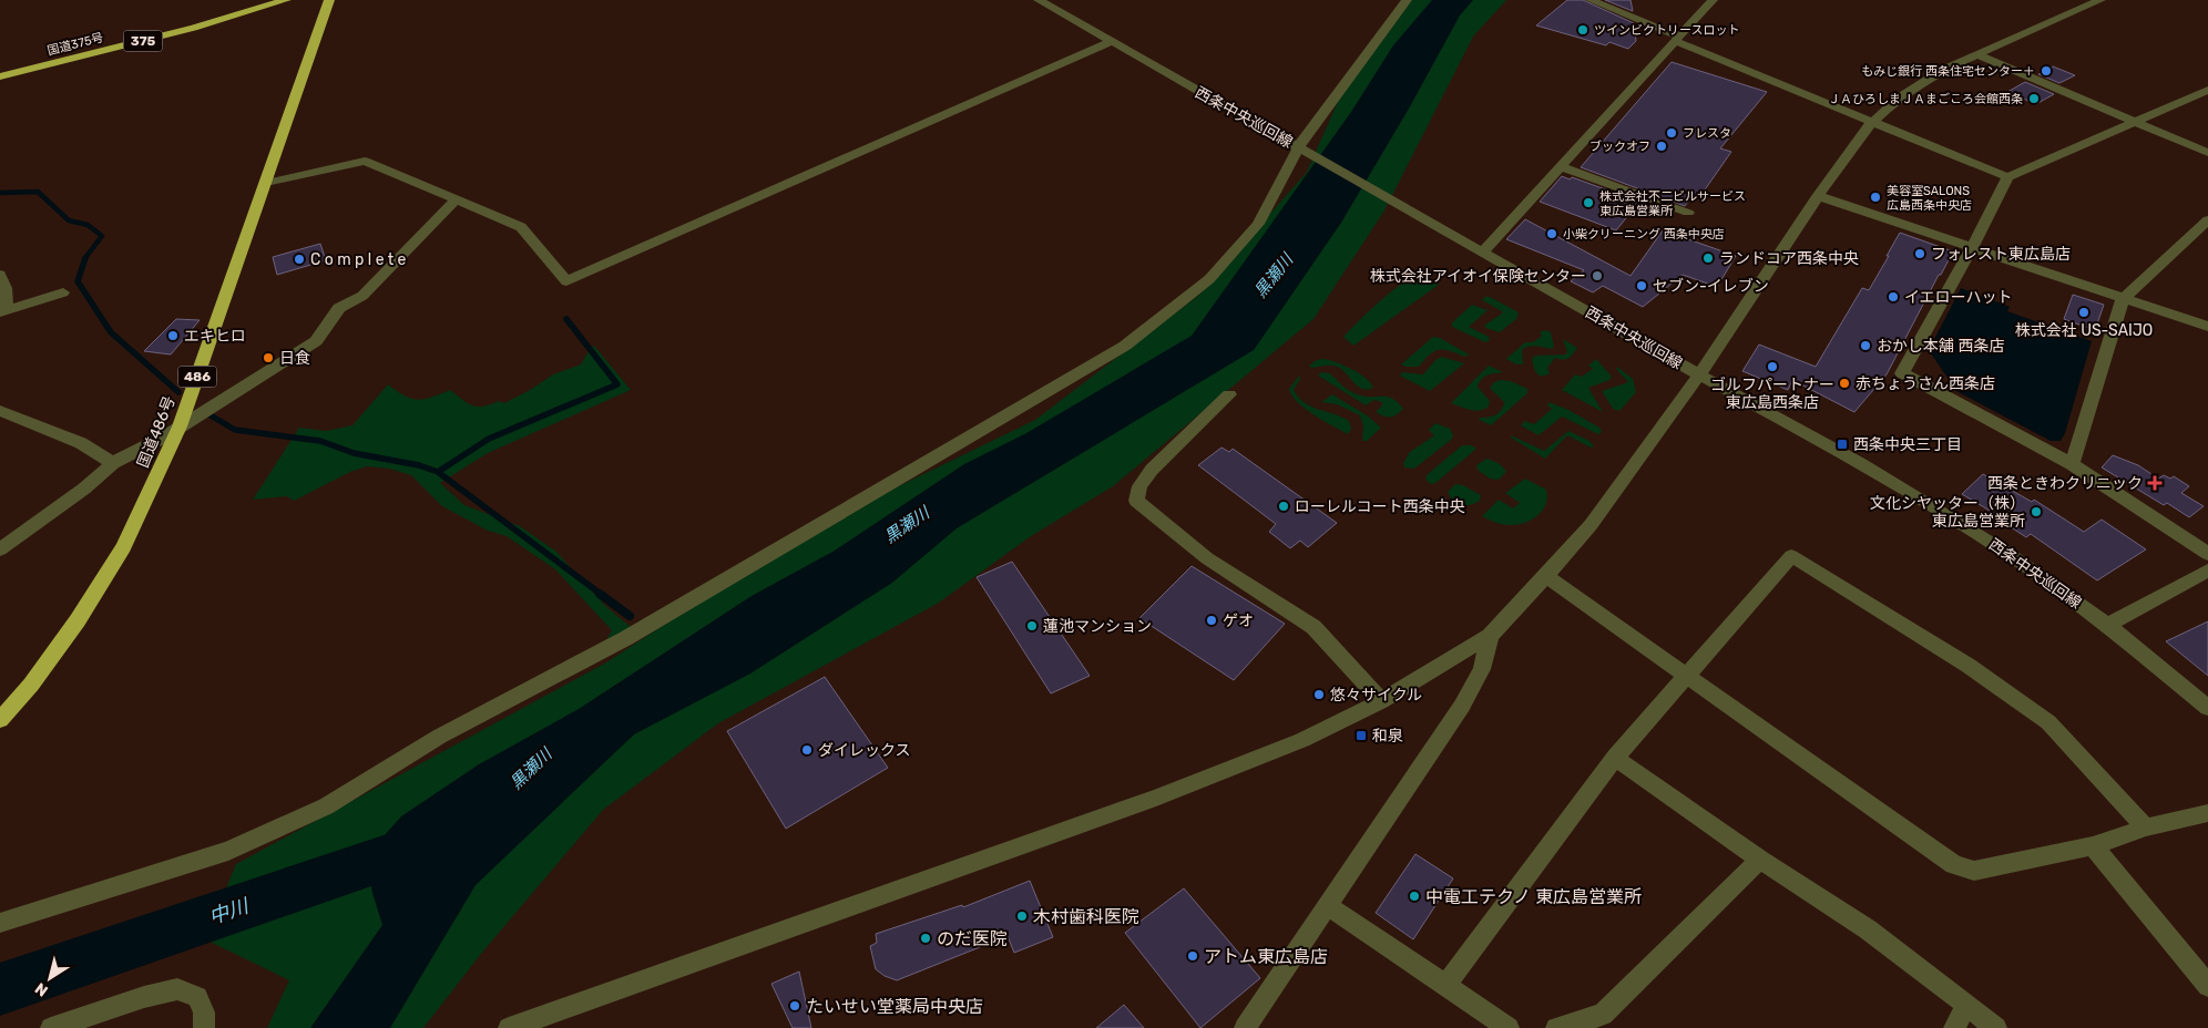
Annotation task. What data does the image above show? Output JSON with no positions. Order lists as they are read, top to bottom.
{
  "streets": {
    "highway": [
      "375",
      "国道375号",
      "486",
      "国道486号"
    ],
    "street": ["西条中央巡回線"]
  },
  "water": ["黒瀬川", "中川"],
  "places": {
    "other": [
      "ツインビクトリースロット",
      "もみじ銀行 西条住宅センター＋",
      "ＪＡひろしまＪＡまごころ会館西条",
      "フレスタ",
      "ブックオフ",
      "美容室SALONS 広島西条中央店",
      "株式会社不二ビルサービス 東広島営業所",
      "小柴クリーニング 西条中央店",
      "フォレスト東広島店",
      "ランドコア西条中央",
      "C o m p l e t e",
      "株式会社アイオイ保険センター",
      "セブン-イレブン",
      "イエローハット",
      "株式会社 US-SAIJO",
      "エキヒロ",
      "おかし本舗 西条店",
      "日食",
      "ゴルフパートナー 東広島西条店",
      "赤ちょうさん西条店",
      "ローレルコート西条中央",
      "文化シヤッター（株） 東広島営業所",
      "ゲオ",
      "蓮池マンション",
      "悠々サイクル",
      "ダイレックス",
      "中電工テクノ 東広島営業所",
      "木村歯科医院",
      "のだ医院",
      "アトム東広島店",
      "たいせい堂薬局中央店"
    ],
    "transit": ["西条中央三丁目", "和泉"],
    "health": ["西条ときわクリニック"]
  },
  "north": "bottom left"
}
